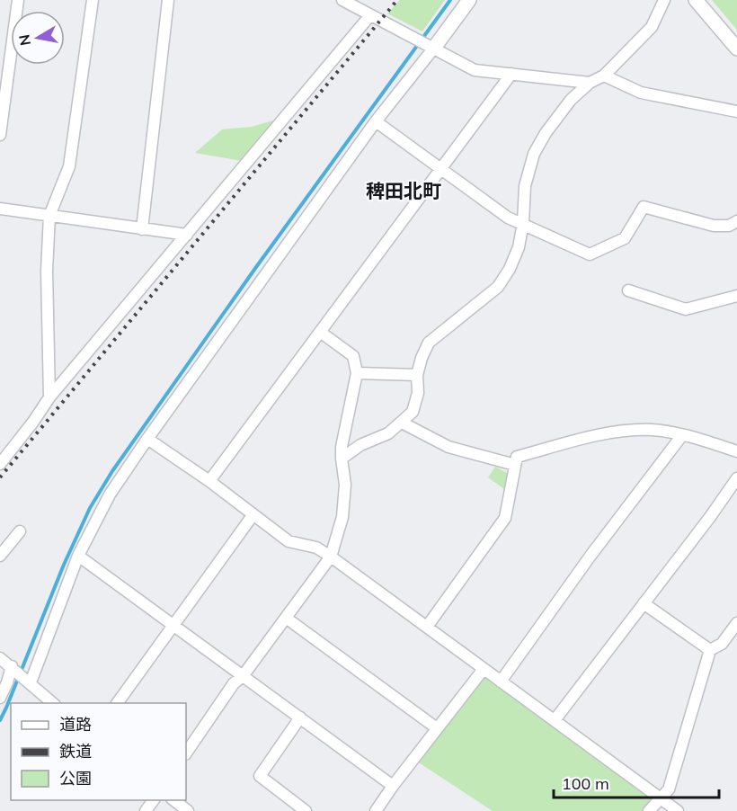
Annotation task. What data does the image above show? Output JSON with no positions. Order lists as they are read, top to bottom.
{
  "districts": ["稗田北町"],
  "legend": ["道路", "鉄道", "公園"],
  "scale_bar": "100 m",
  "north": "left"
}
